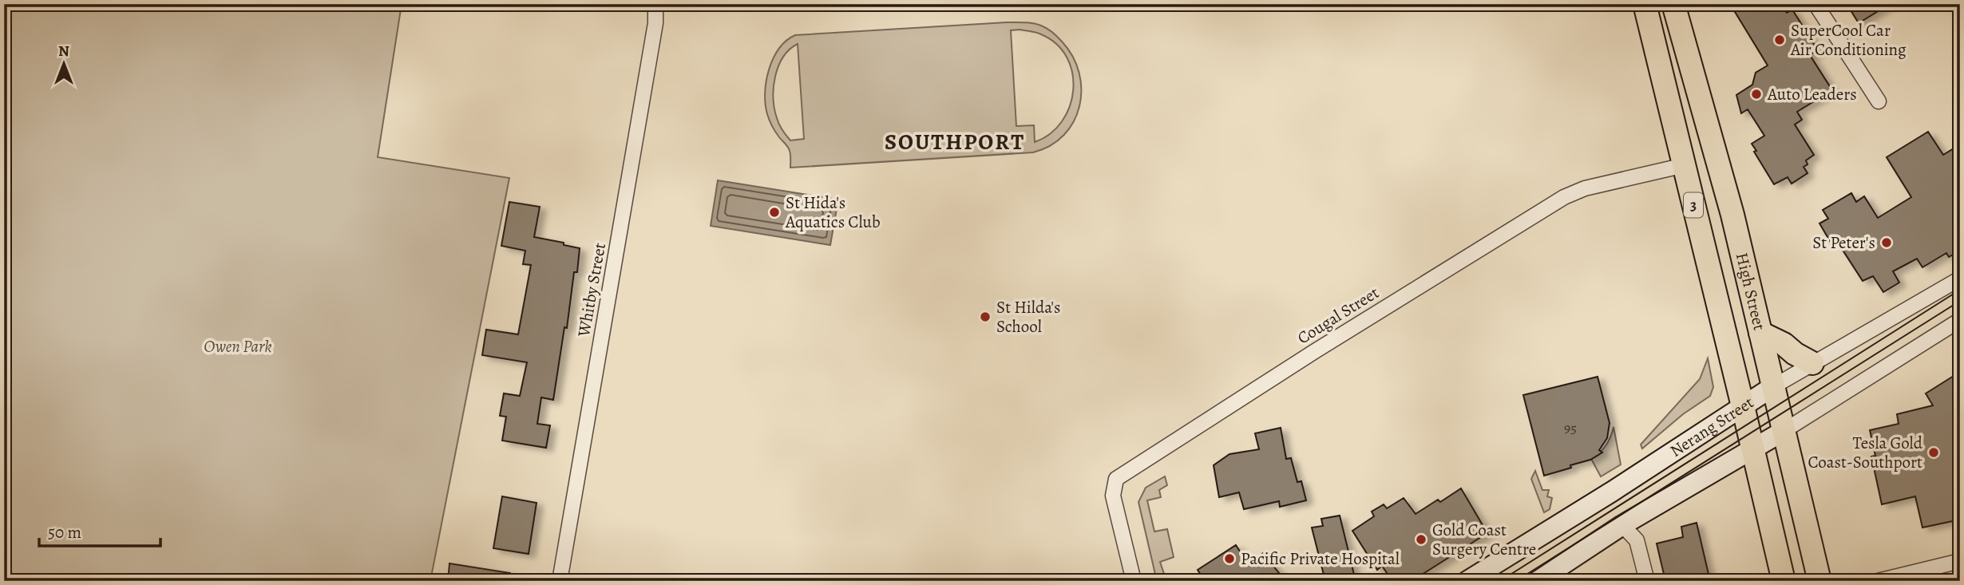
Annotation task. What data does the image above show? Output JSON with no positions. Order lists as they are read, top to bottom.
{
  "streets": {
    "main road": ["3", "High Street", "Nerang Street"],
    "street": ["Whitby Street", "Cougal Street"]
  },
  "crossings": [
    ["High Street", "Cougal Street"],
    ["High Street", "Nerang Street"]
  ],
  "districts": ["SOUTHPORT"],
  "parks": ["Owen Park"],
  "places": [
    "SuperCool Car Air Conditioning",
    "Auto Leaders",
    "St Hida's Aquatics Club",
    "St Peter's",
    "St Hilda's School",
    "Tesla Gold Coast-Southport",
    "Gold Coast Surgery Centre",
    "Pacific Private Hospital"
  ],
  "house_numbers": ["95"],
  "scale_bar": "50 m",
  "north": "top"
}
